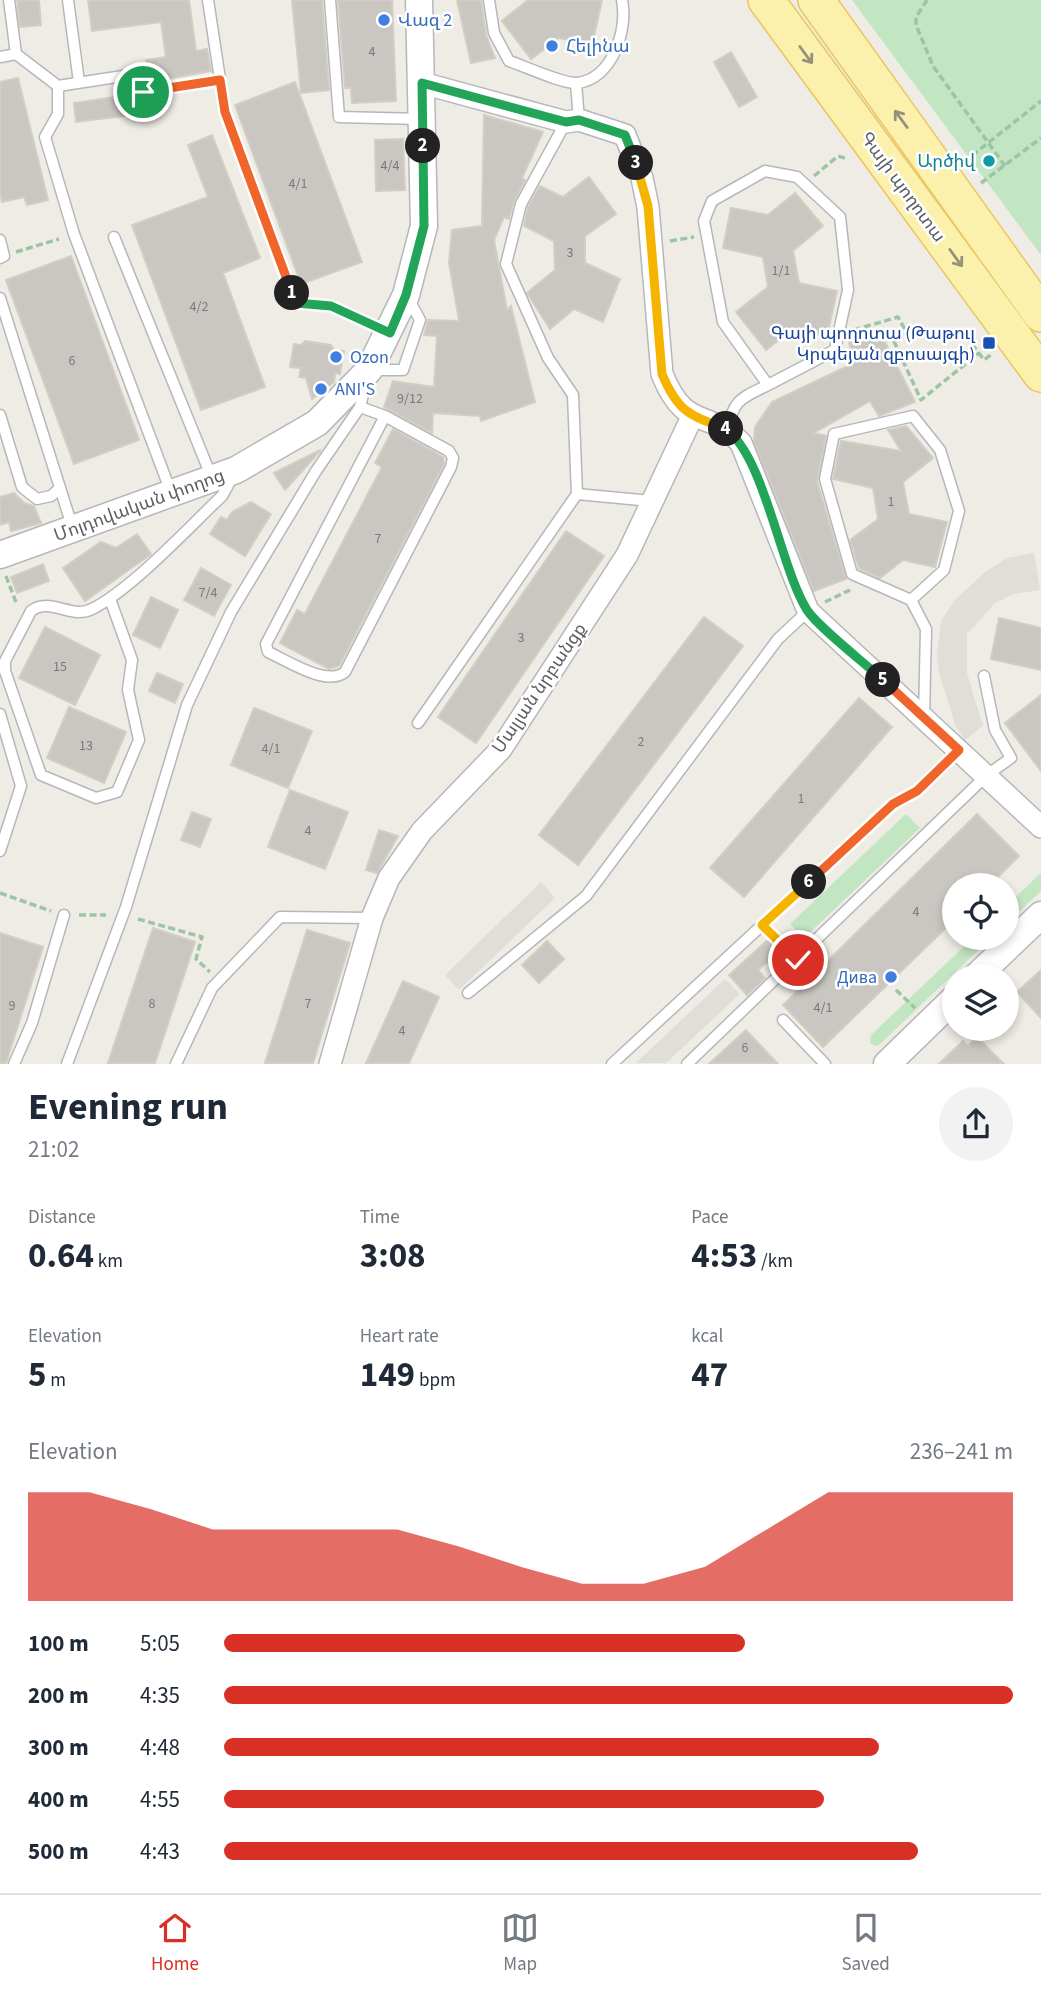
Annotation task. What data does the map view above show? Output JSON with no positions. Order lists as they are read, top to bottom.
{
  "streets": {
    "main road": ["Գայի պողոտա"],
    "street": ["Մոլդովական փողոց", "Մալյան նրբանցք"]
  },
  "places": {
    "other": [
      "Վազ 2",
      "Հելինա",
      "Արծիվ",
      "Ozon",
      "ANI'S",
      "Дива"
    ],
    "transit": ["Գայի պողոտա (Թաթուլ Կրպեյան զբոսայգի)"]
  },
  "house_numbers": [
    "4",
    "4/4",
    "4/1",
    "3",
    "1/1",
    "4/2",
    "6",
    "9/12",
    "1",
    "7",
    "7/4",
    "3",
    "15",
    "2",
    "13",
    "4/1",
    "1",
    "4",
    "4",
    "8",
    "7",
    "9",
    "4/1",
    "4",
    "6"
  ],
  "page": {
    "pins": [
      "2",
      "3",
      "1",
      "4",
      "5",
      "6"
    ],
    "heading": ["Evening run", "21:02"],
    "stats": [
      ["Distance", "0.64 km"],
      ["Time", "3:08"],
      ["Pace", "4:53 /km"],
      ["Elevation", "5 m"],
      ["Heart rate", "149 bpm"],
      ["kcal", "47"]
    ],
    "chart": ["Elevation", "236–241 m"],
    "list": [
      {
        "name": "100 m",
        "note": "5:05"
      },
      {
        "name": "200 m",
        "note": "4:35"
      },
      {
        "name": "300 m",
        "note": "4:48"
      },
      {
        "name": "400 m",
        "note": "4:55"
      },
      {
        "name": "500 m",
        "note": "4:43"
      }
    ],
    "tabs": ["Home", "Map", "Saved"]
  }
}
